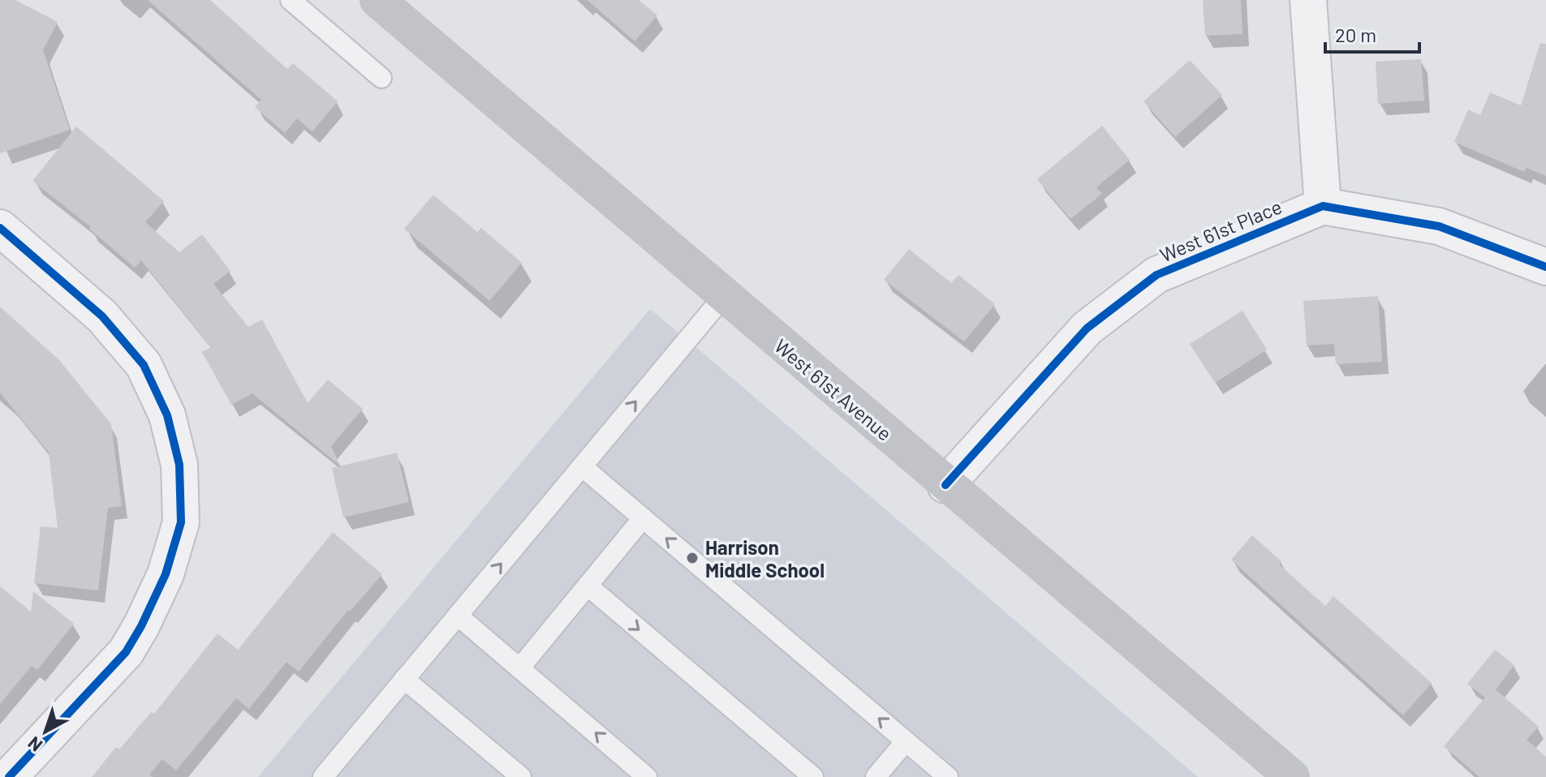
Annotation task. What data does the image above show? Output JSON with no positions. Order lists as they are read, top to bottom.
{
  "streets": {
    "main road": ["West 61st Avenue"],
    "street": ["West 61st Place"]
  },
  "crossings": [
    ["West 61st Place", "West 61st Avenue"]
  ],
  "places": ["Harrison Middle School"],
  "scale_bar": "20 m",
  "north": "bottom left"
}
